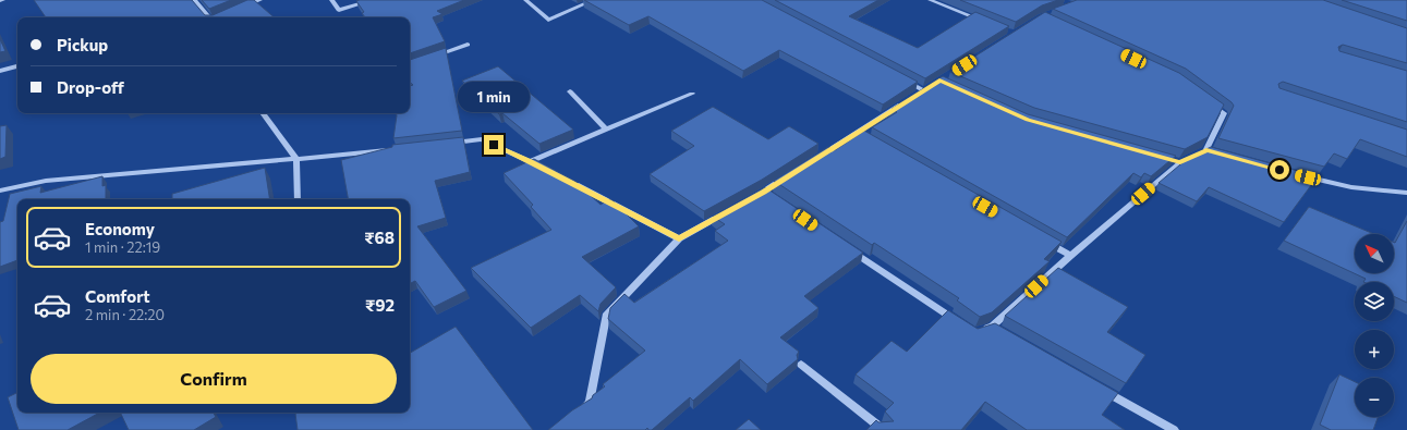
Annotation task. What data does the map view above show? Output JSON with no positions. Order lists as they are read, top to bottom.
{
  "north": "top left",
  "page": {
    "banner": ["Pickup", "Drop-off"],
    "bubble": "1 min",
    "list": [
      {
        "name": "Economy",
        "note": "1 min · 22:19",
        "value": "₹68"
      },
      {
        "name": "Comfort",
        "note": "2 min · 22:20",
        "value": "₹92"
      }
    ],
    "map_buttons": ["+", "−"],
    "buttons": "Confirm"
  }
}
